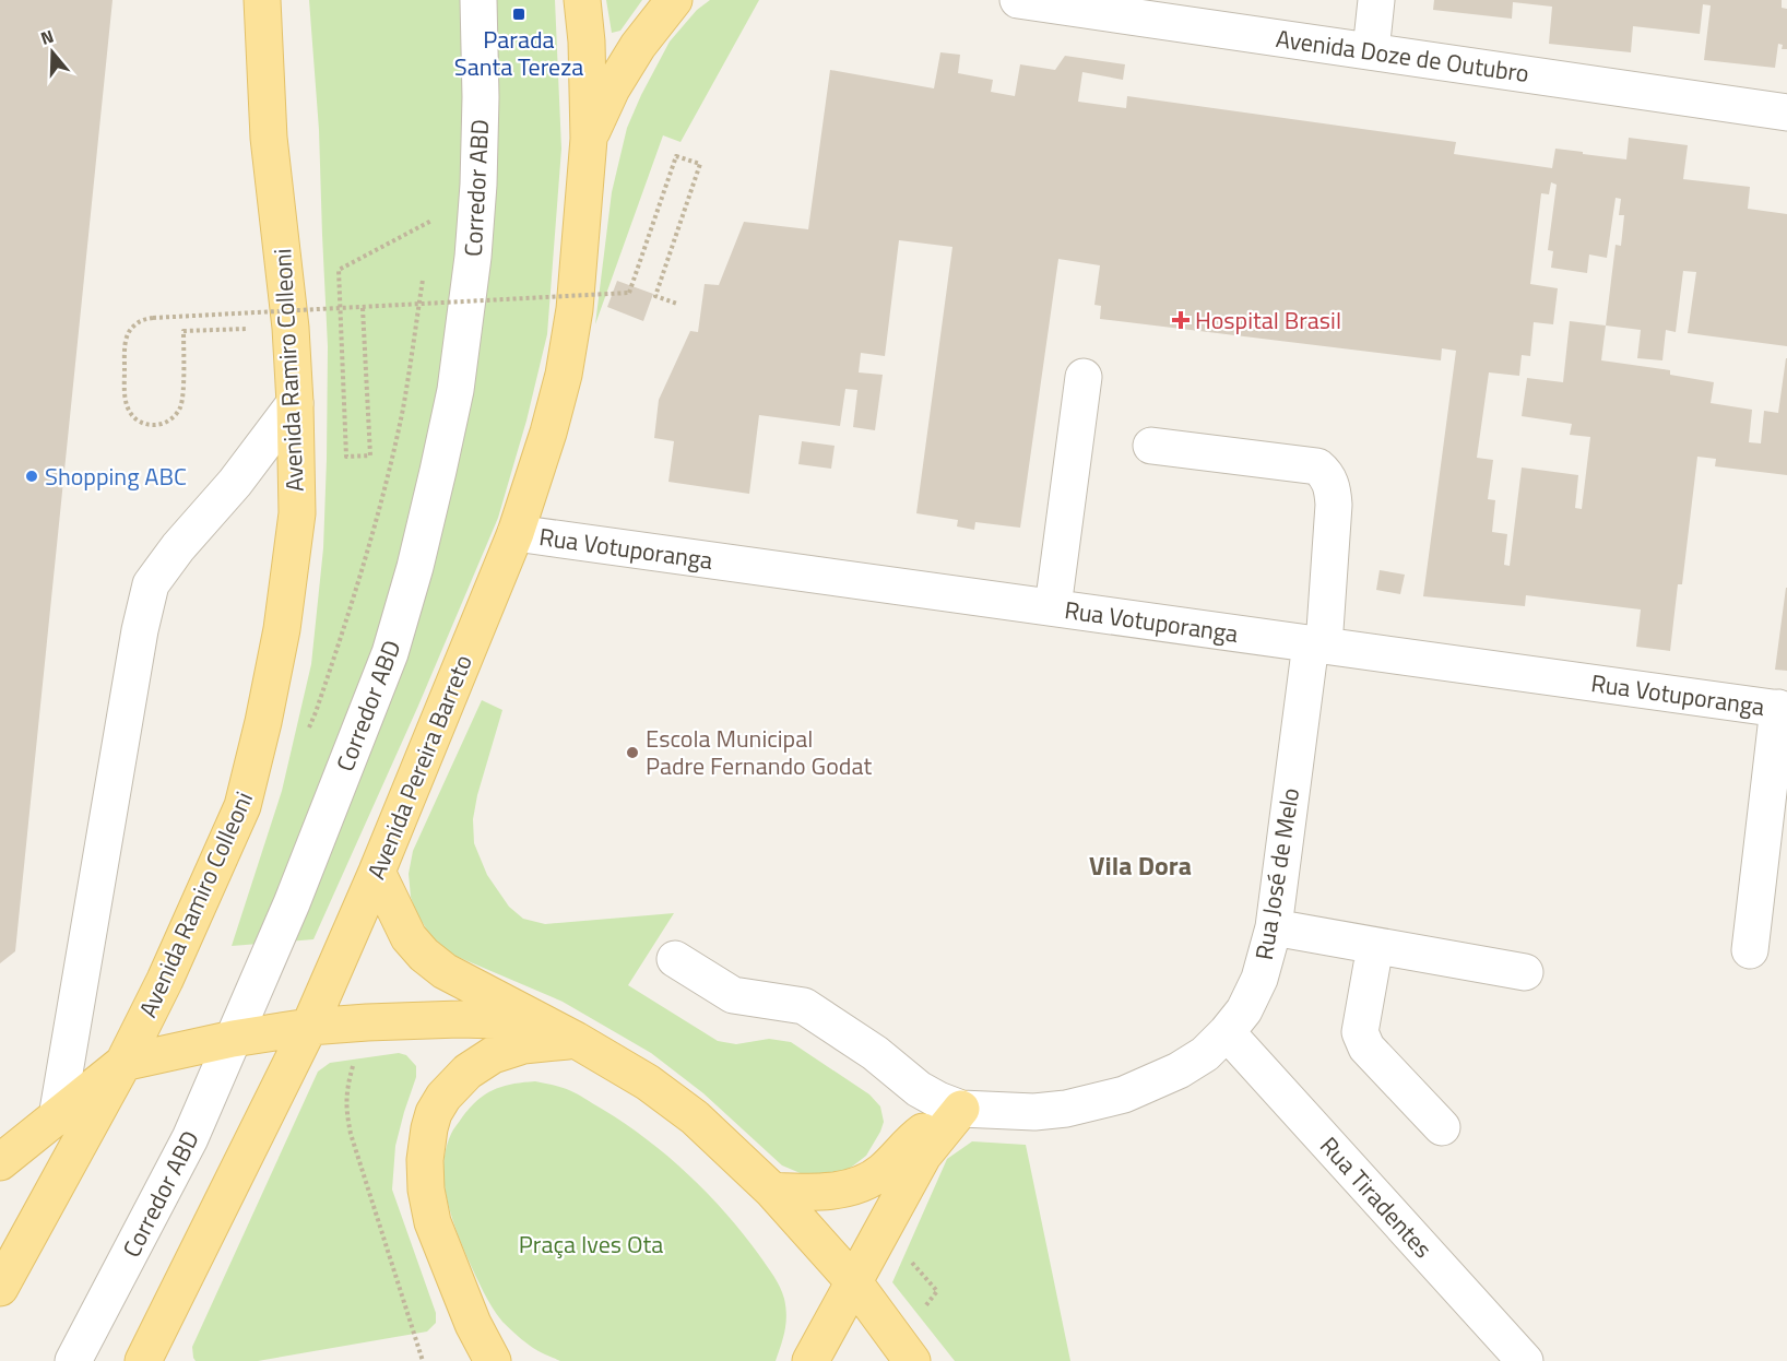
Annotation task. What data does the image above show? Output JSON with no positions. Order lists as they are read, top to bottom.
{
  "streets": {
    "main road": ["Avenida Ramiro Colleoni", "Avenida Pereira Barreto"],
    "street": [
      "Avenida Doze de Outubro",
      "Corredor ABD",
      "Rua Votuporanga",
      "Rua José de Melo",
      "Rua Tiradentes"
    ]
  },
  "crossings": [
    ["Rua Votuporanga", "Avenida Pereira Barreto"],
    ["Rua Votuporanga", "Rua José de Melo"],
    ["Rua José de Melo", "Rua Tiradentes"]
  ],
  "districts": ["Vila Dora"],
  "parks": ["Praça Ives Ota"],
  "places": {
    "transit": ["Parada Santa Tereza"],
    "health": ["Hospital Brasil"],
    "other": ["Shopping ABC", "Escola Municipal Padre Fernando Godat"]
  },
  "north": "top"
}
